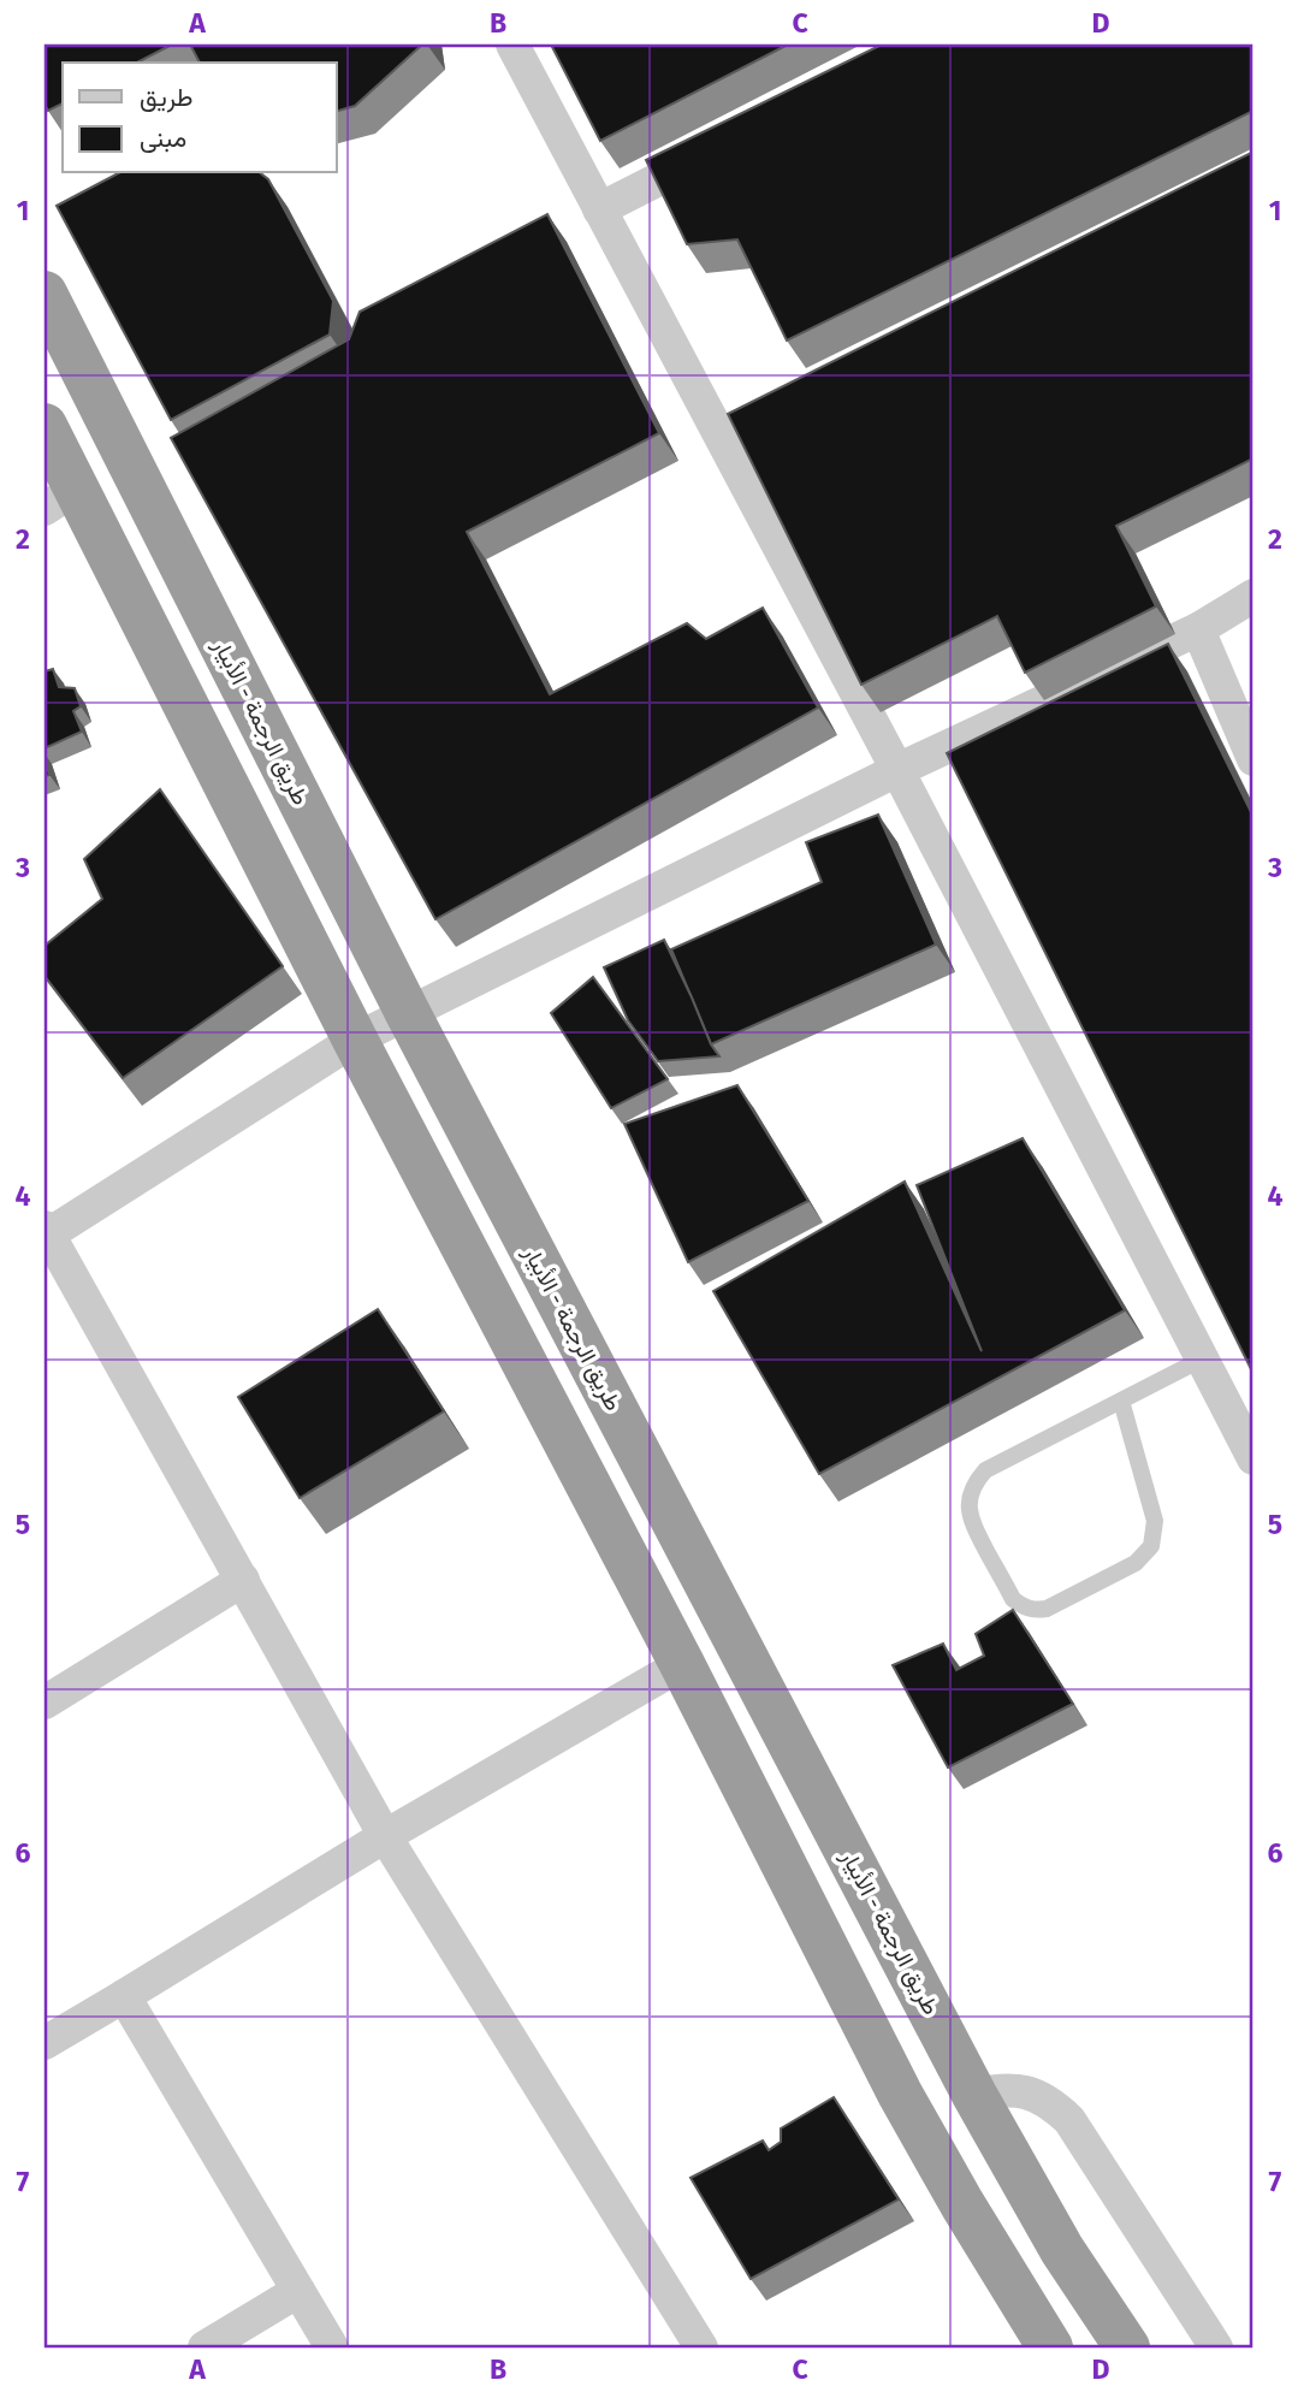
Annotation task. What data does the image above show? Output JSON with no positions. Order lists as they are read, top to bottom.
{
  "streets": {
    "highway": ["طريق الرجمة - الأبيار"]
  },
  "legend": ["طريق", "مبنى"],
  "grid": {
    "columns": [
      "A",
      "B",
      "C",
      "D"
    ],
    "rows": [
      "1",
      "2",
      "3",
      "4",
      "5",
      "6",
      "7"
    ]
  }
}
